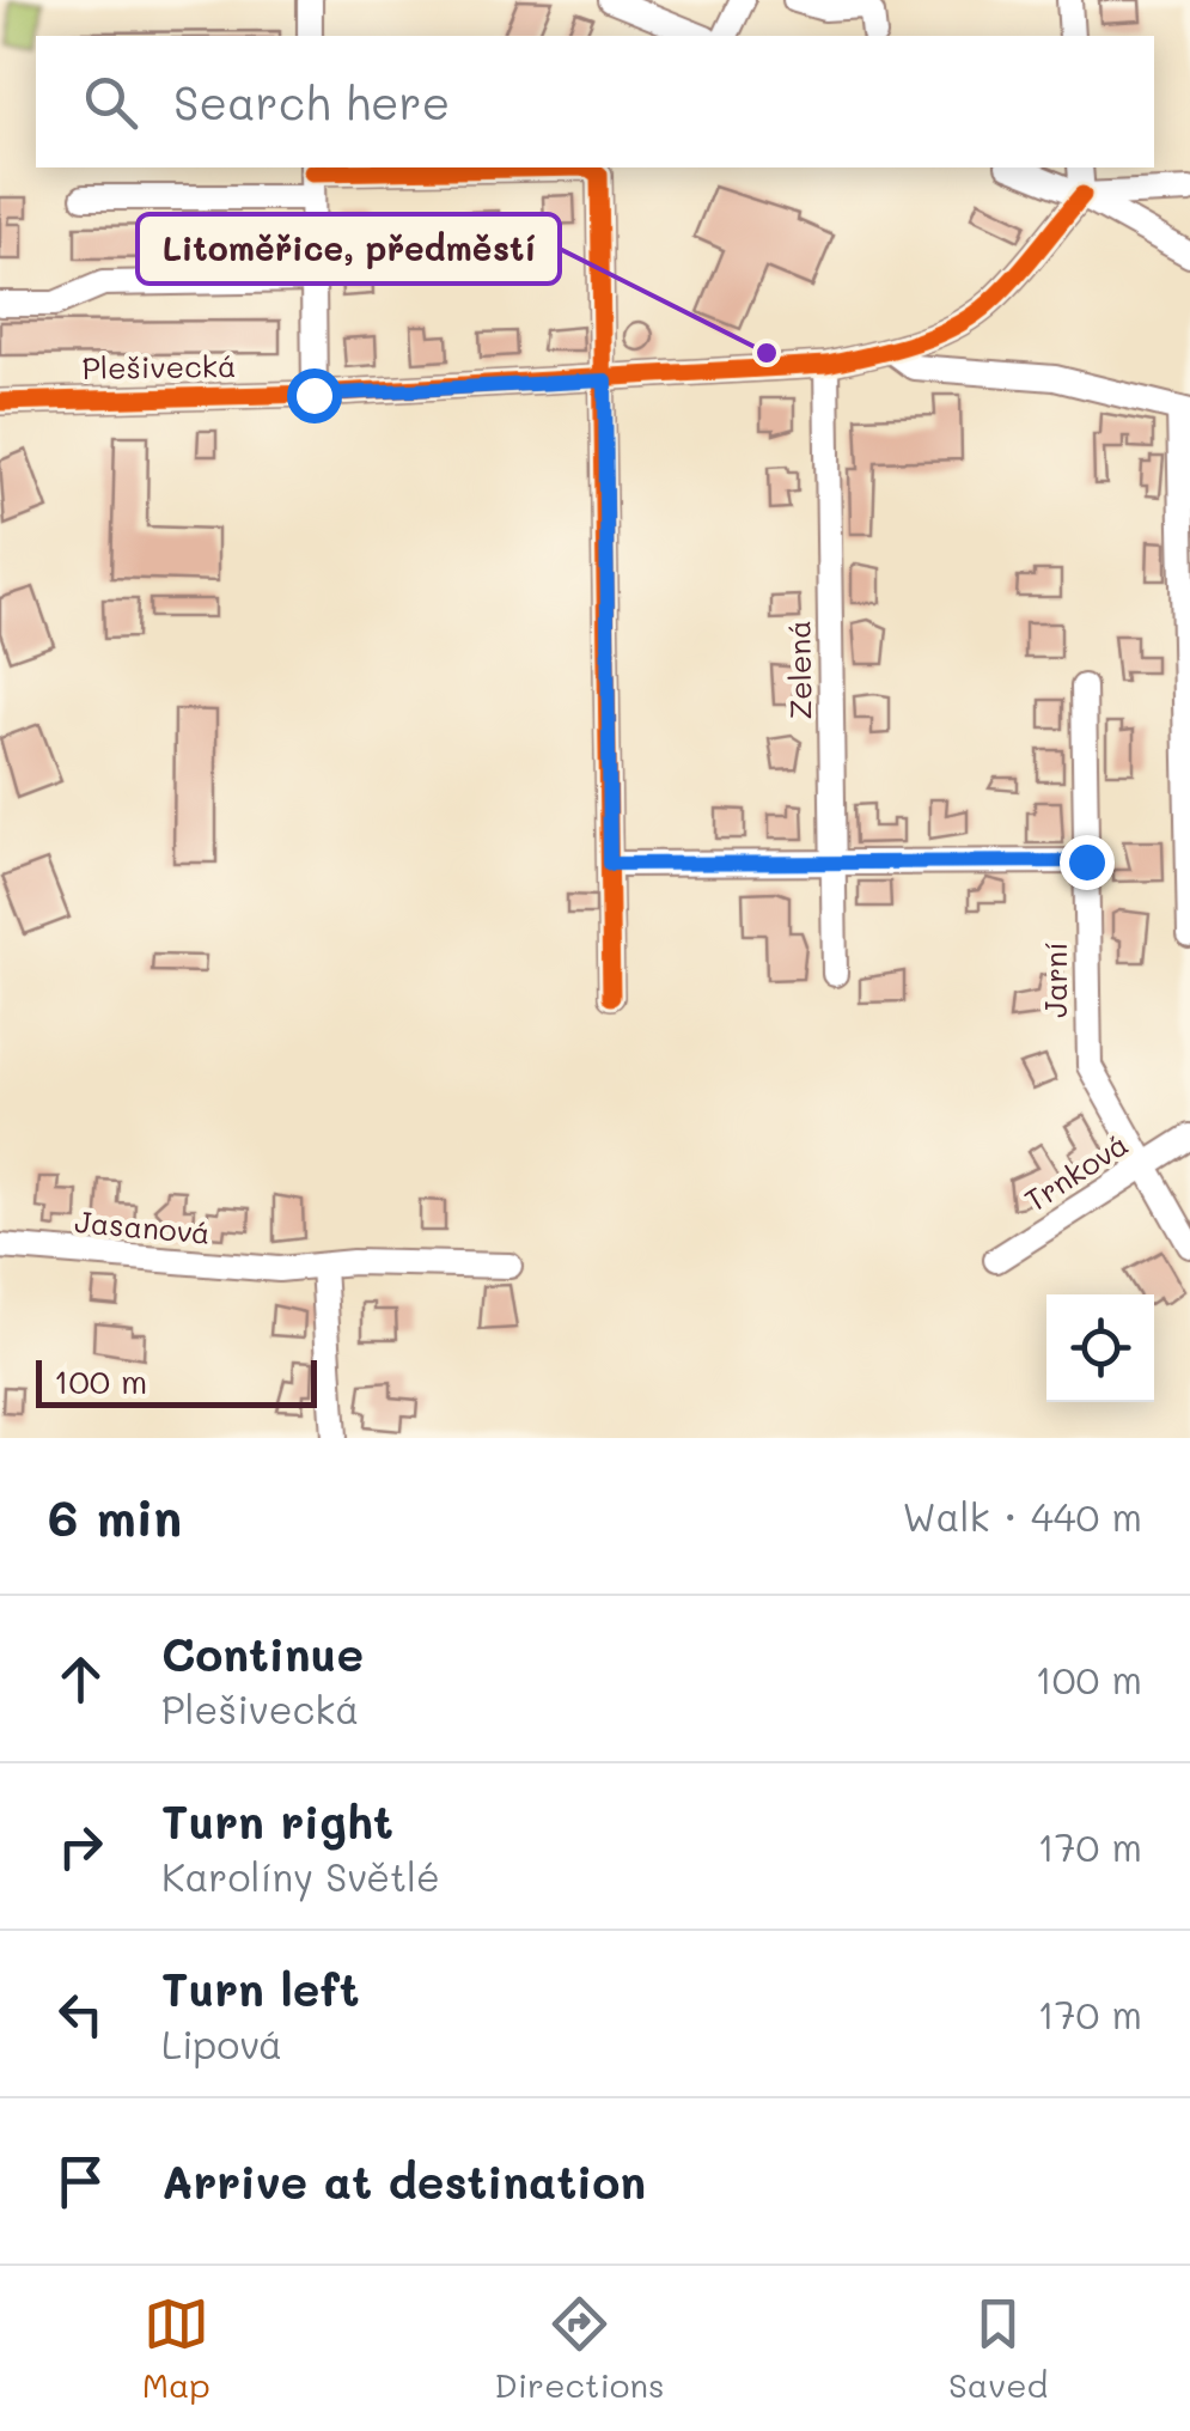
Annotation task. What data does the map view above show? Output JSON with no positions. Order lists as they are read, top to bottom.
{
  "streets": {
    "street": [
      "Plešivecká",
      "Zelená",
      "Jarní",
      "Trnková",
      "Jasanová"
    ]
  },
  "crossings": [
    ["Plešivecká", "Zelená"],
    ["Jarní", "Trnková"]
  ],
  "places": ["Litoměřice, předměstí"],
  "scale_bar": "100 m",
  "page": {
    "search": "Search here",
    "scale": "100 m",
    "heading": ["6 min", "Walk · 440 m"],
    "list": [
      ["Continue", "Plešivecká", "100 m"],
      ["Turn right", "Karolíny Světlé", "170 m"],
      ["Turn left", "Lipová", "170 m"],
      "Arrive at destination"
    ],
    "nav": ["Map", "Directions", "Saved"]
  }
}
